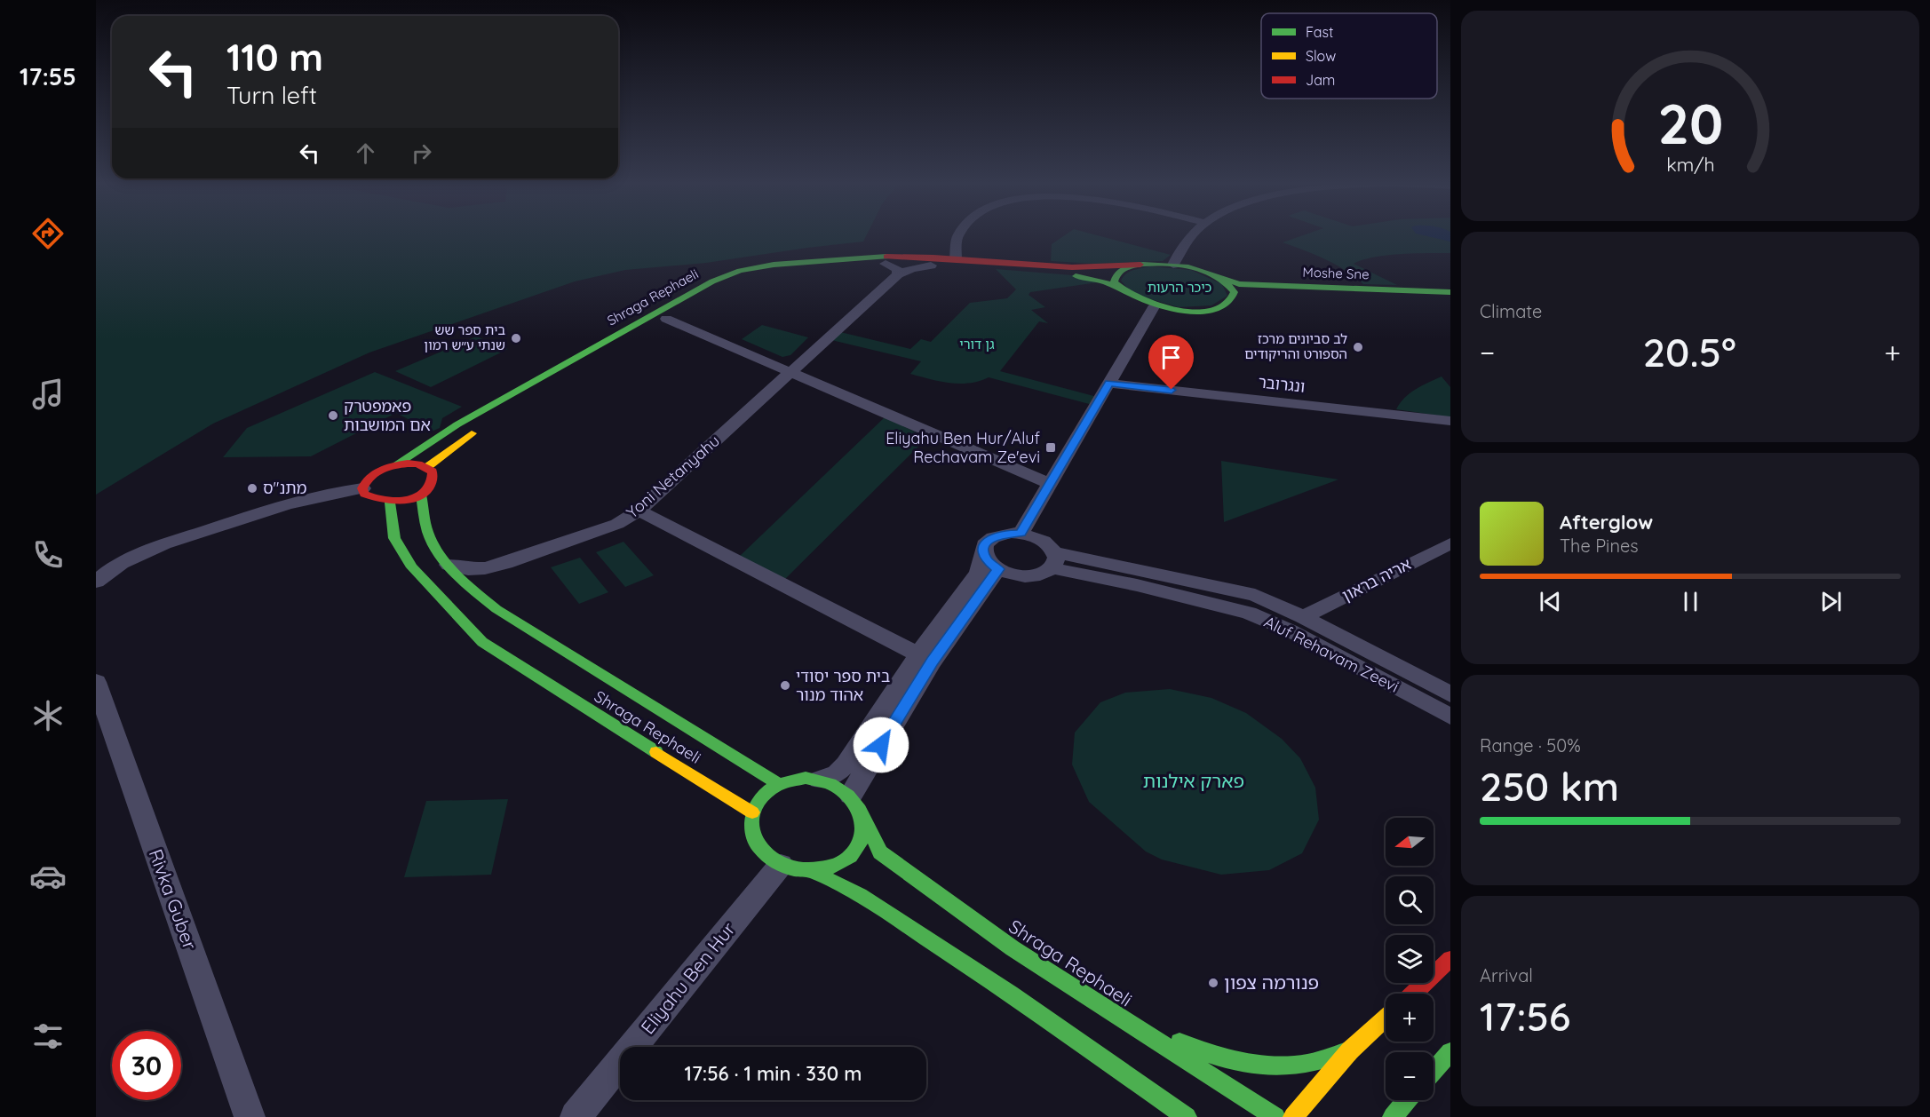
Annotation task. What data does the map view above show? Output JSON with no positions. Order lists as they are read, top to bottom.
{
  "streets": {
    "street": [
      "Moshe Sne",
      "Shraga Rephaeli",
      "ונגרובר",
      "Yoni Netanyahu",
      "אריה בראון",
      "Aluf Rehavam Zeevi",
      "Rivka Guber",
      "Eliyahu Ben Hur"
    ]
  },
  "crossings": [
    ["Shraga Rephaeli", "Yoni Netanyahu"],
    ["Shraga Rephaeli", "Eliyahu Ben Hur"],
    ["אריה בראון", "Aluf Rehavam Zeevi"]
  ],
  "parks": ["כיכר הרעות", "גן דורי", "פארק אילנות"],
  "places": {
    "other": [
      "בית ספר שש שנתי ע״ש רמון",
      "לב סביונים מרכז הספורט והריקודים",
      "פאמפטרק אם המושבות",
      "מתנ\"ס",
      "בית ספר יסודי אהוד מנור",
      "פנורמה צפון"
    ],
    "transit": ["Eliyahu Ben Hur/Aluf Rechavam Ze'evi"]
  },
  "legend": ["Fast", "Slow", "Jam"],
  "north": "left",
  "page": {
    "tabs": "17:55",
    "turn": ["110 m", "Turn left"],
    "tile": [
      "Climate",
      ["Range · 50%", "250 km"],
      ["Arrival", "17:56"]
    ],
    "heat": ["−", "20.5°", "+"],
    "song": ["Afterglow", "The Pines"],
    "map_buttons": ["+", "−"],
    "limit": "30",
    "trip": "17:56 · 1 min · 330 m",
    "gauge": ["20", "km/h"]
  }
}
